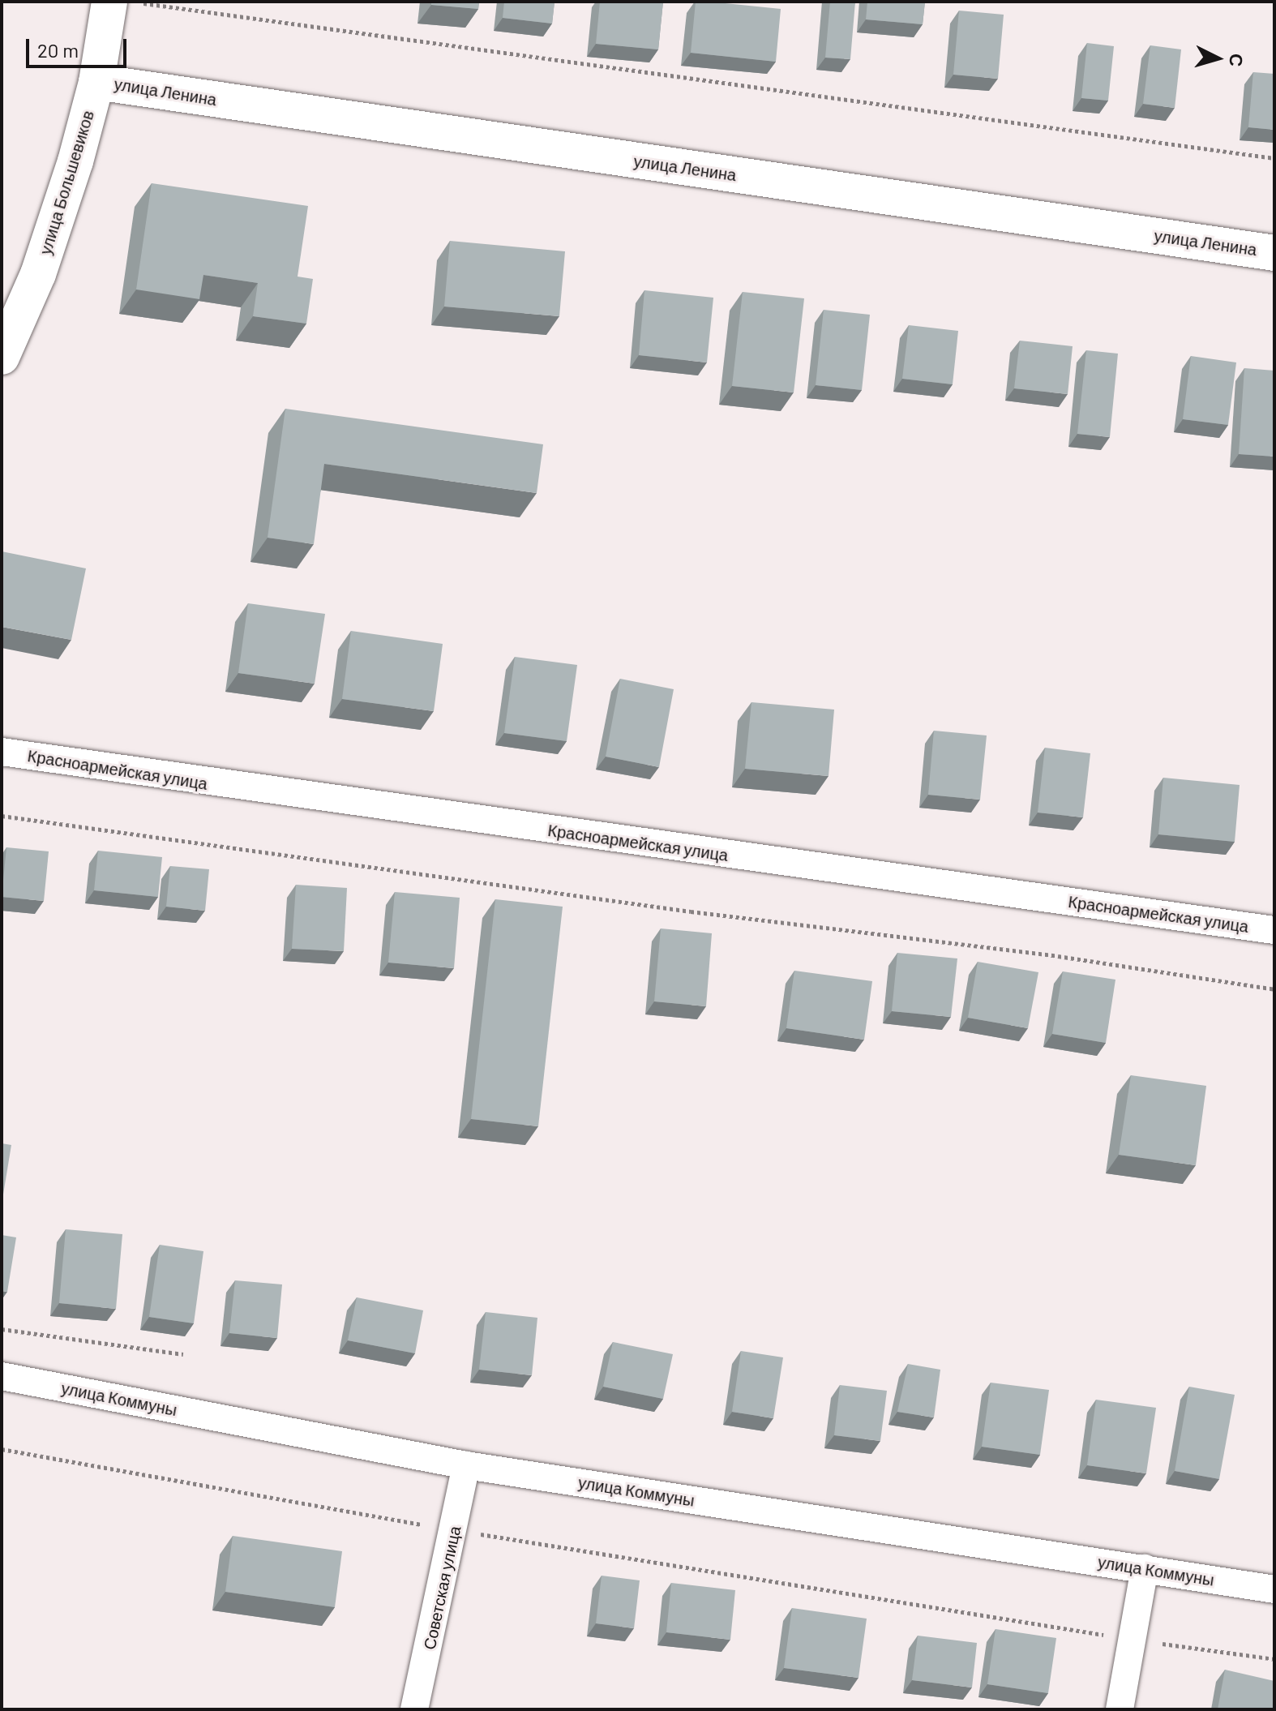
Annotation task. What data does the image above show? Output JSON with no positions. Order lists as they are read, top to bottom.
{
  "streets": {
    "street": [
      "улица Ленина",
      "улица Большевиков",
      "Красноармейская улица",
      "улица Коммуны",
      "Советская улица"
    ]
  },
  "crossings": [
    ["улица Ленина", "улица Большевиков"],
    ["улица Коммуны", "Советская улица"]
  ],
  "scale_bar": "20 m",
  "north": "right"
}
